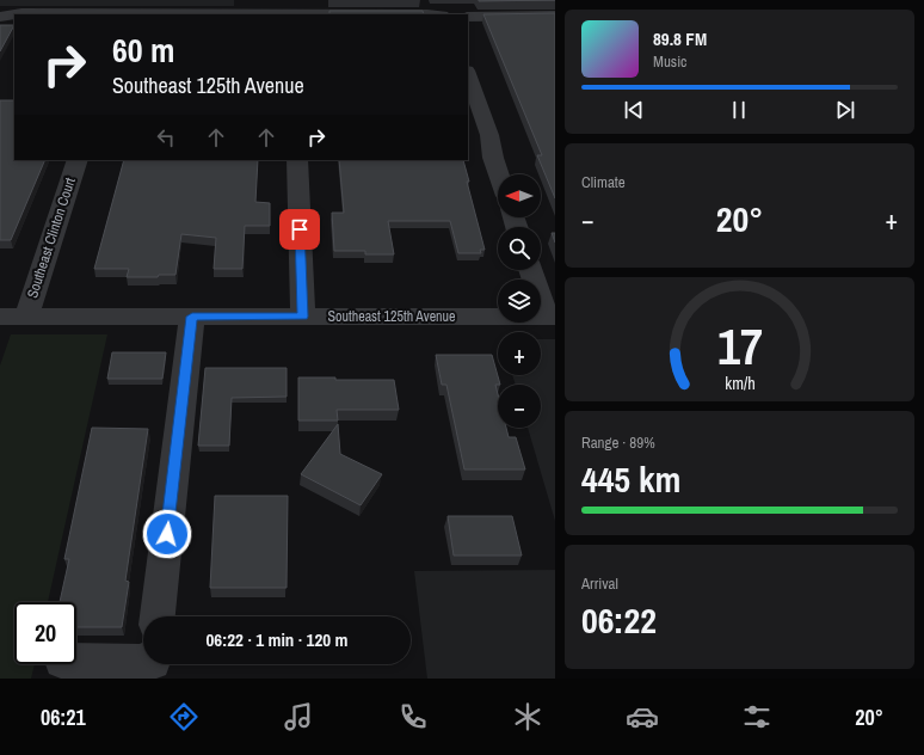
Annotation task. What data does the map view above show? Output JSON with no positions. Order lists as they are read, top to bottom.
{
  "streets": {
    "street": ["Southeast Clinton Court", "Southeast 125th Avenue"]
  },
  "crossings": [
    ["Southeast Clinton Court", "Southeast 125th Avenue"]
  ],
  "north": "left",
  "page": {
    "turn": ["60 m", "Southeast 125th Avenue"],
    "song": ["89.8 FM", "Music"],
    "tile": [
      "Climate",
      ["Range · 89%", "445 km"],
      ["Arrival", "06:22"]
    ],
    "map_buttons": ["+", "−"],
    "heat": ["−", "20°", "+"],
    "limit": "20",
    "trip": "06:22 · 1 min · 120 m",
    "tabs": ["06:21", "20°"],
    "gauge": ["17", "km/h"]
  }
}
